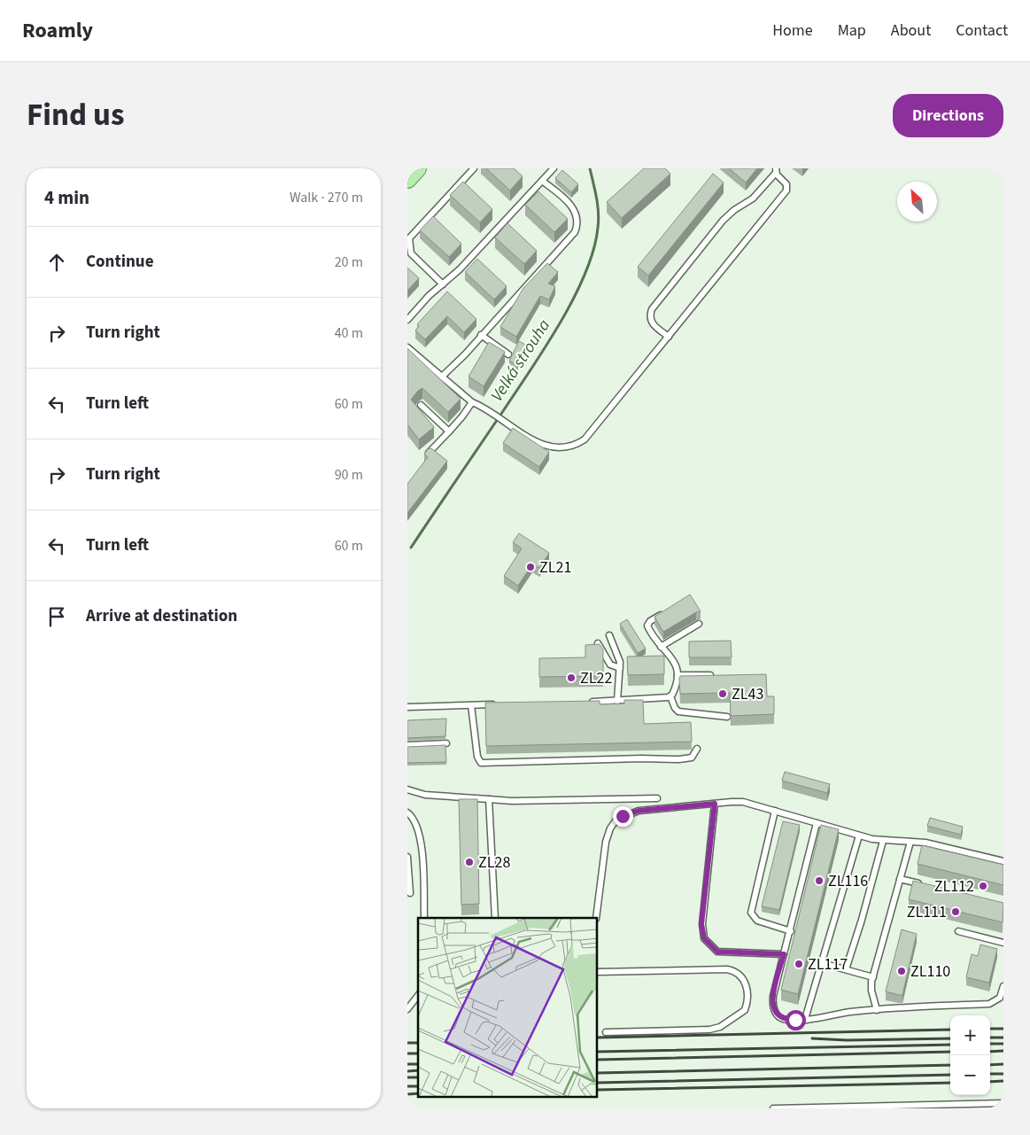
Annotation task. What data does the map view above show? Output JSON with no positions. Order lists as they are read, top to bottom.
{
  "water": ["Velká strouha"],
  "places": [
    "ZL21",
    "ZL22",
    "ZL43",
    "ZL28",
    "ZL116",
    "ZL112",
    "ZL111",
    "ZL117",
    "ZL110"
  ],
  "north": "top left",
  "page": {
    "header": "Roamly",
    "nav": [
      "Home",
      "Map",
      "About",
      "Contact"
    ],
    "title": "Find us",
    "buttons": "Directions",
    "heading": ["4 min", "Walk · 270 m"],
    "list": [
      ["Continue", "20 m"],
      ["Turn right", "40 m"],
      ["Turn left", "60 m"],
      ["Turn right", "90 m"],
      ["Turn left", "60 m"],
      "Arrive at destination"
    ],
    "map_buttons": ["+", "−"]
  }
}
